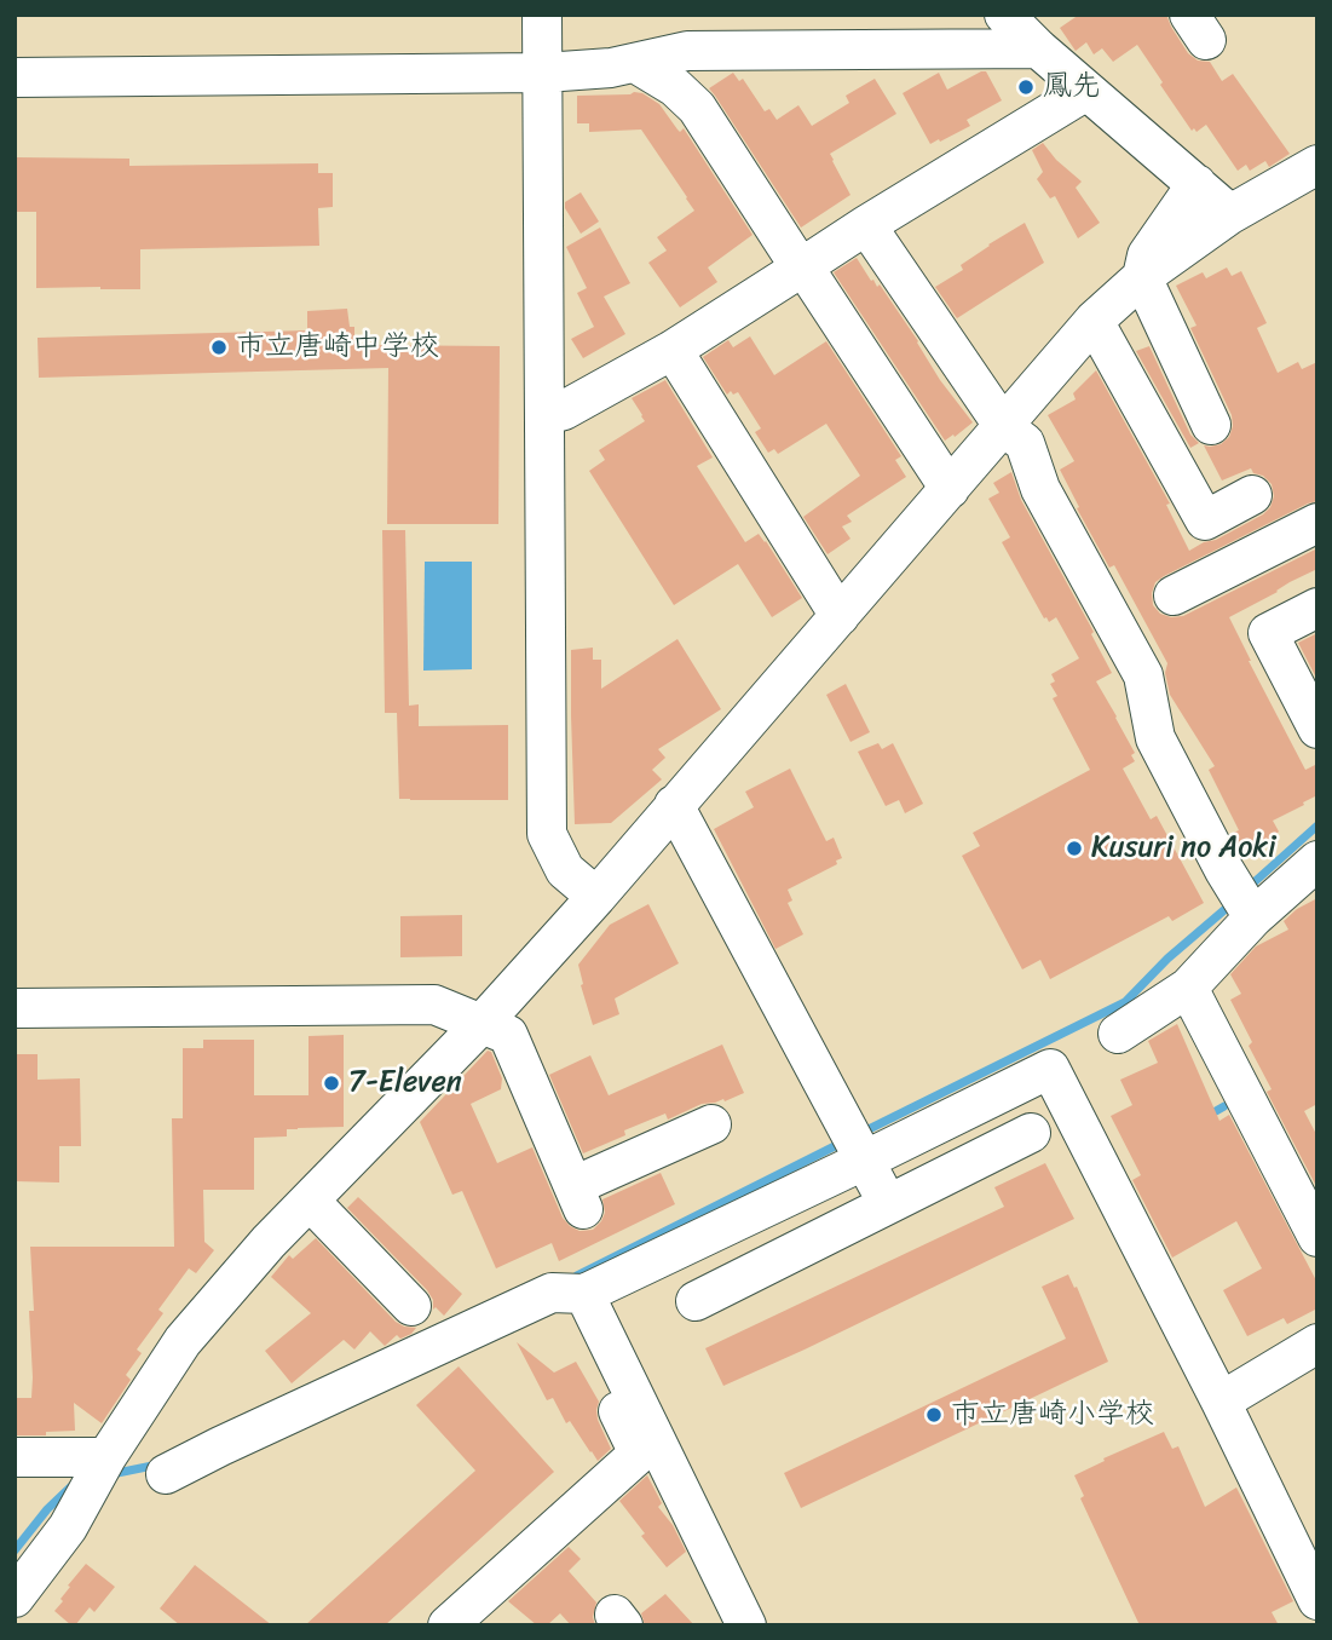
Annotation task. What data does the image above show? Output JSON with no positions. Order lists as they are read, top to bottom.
{
  "places": [
    "鳳先",
    "市立唐崎中学校",
    "Kusuri no Aoki",
    "7-Eleven",
    "市立唐崎小学校"
  ]
}
